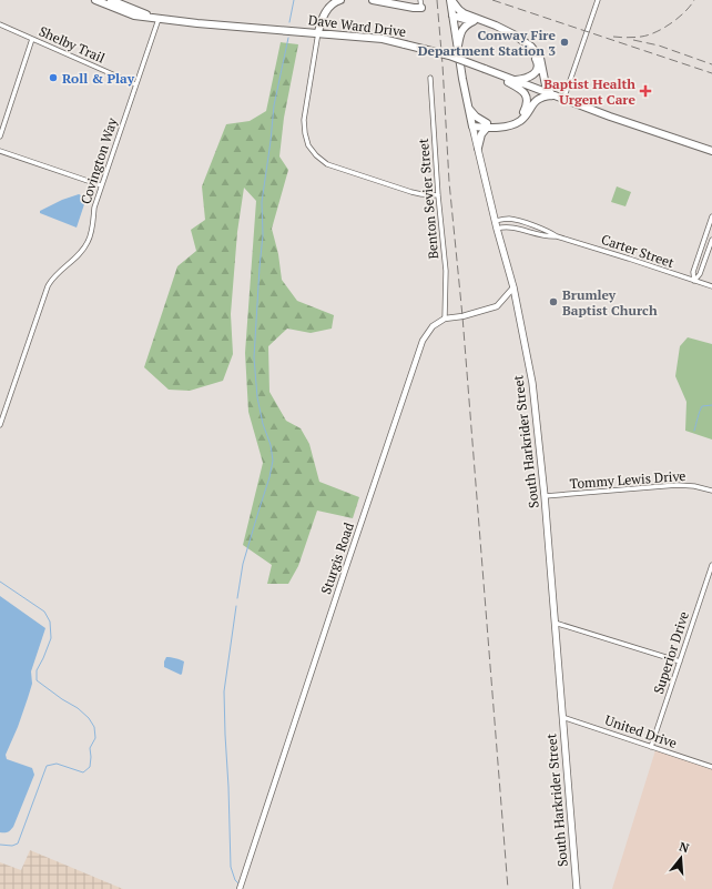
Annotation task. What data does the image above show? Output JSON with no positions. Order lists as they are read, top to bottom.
{
  "streets": {
    "main road": ["Dave Ward Drive", "South Harkrider Street"],
    "street": [
      "Shelby Trail",
      "Covington Way",
      "Benton Sevier Street",
      "Carter Street",
      "Tommy Lewis Drive",
      "Sturgis Road",
      "Superior Drive",
      "United Drive"
    ]
  },
  "crossings": [
    ["Dave Ward Drive", "Covington Way"],
    ["Shelby Trail", "Covington Way"],
    ["Benton Sevier Street", "Sturgis Road"],
    ["Carter Street", "South Harkrider Street"],
    ["South Harkrider Street", "Tommy Lewis Drive"],
    ["South Harkrider Street", "United Drive"],
    ["Superior Drive", "United Drive"]
  ],
  "places": {
    "other": ["Conway Fire Department Station 3", "Roll & Play", "Brumley Baptist Church"],
    "health": ["Baptist Health Urgent Care"]
  },
  "north": "top"
}
